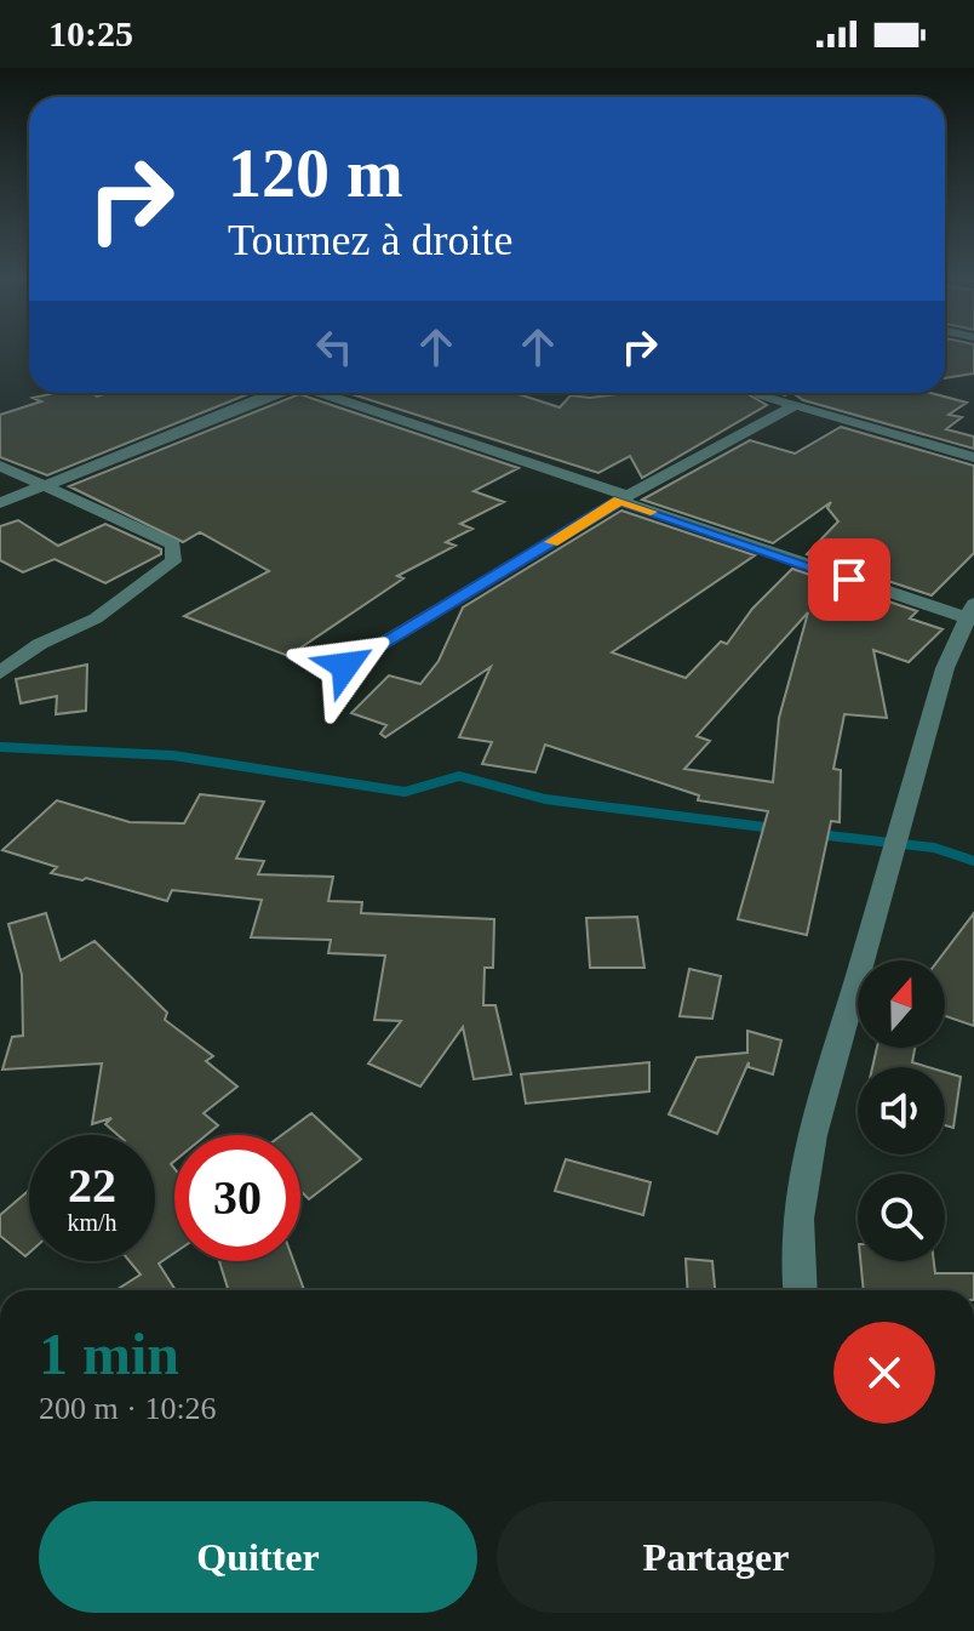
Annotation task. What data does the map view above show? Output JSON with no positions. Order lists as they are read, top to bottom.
{
  "north": "top",
  "page": {
    "status": "10:25",
    "turn": ["120 m", "Tournez à droite"],
    "speed": "22 km/h",
    "limit": "30",
    "heading": ["1 min", "200 m · 10:26"],
    "buttons": ["Quitter", "Partager"]
  }
}
